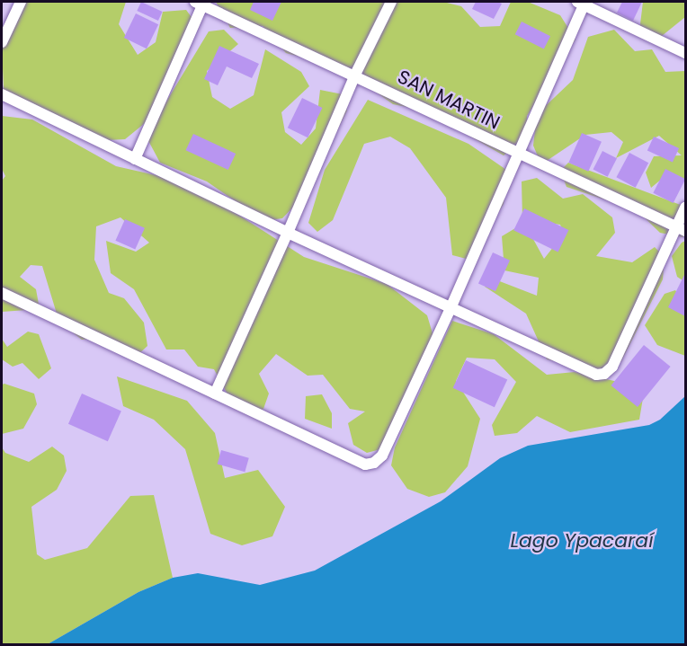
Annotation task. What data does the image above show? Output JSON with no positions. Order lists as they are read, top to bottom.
{
  "streets": {
    "street": ["SAN MARTIN"]
  },
  "water": ["Lago Ypacaraí"]
}
